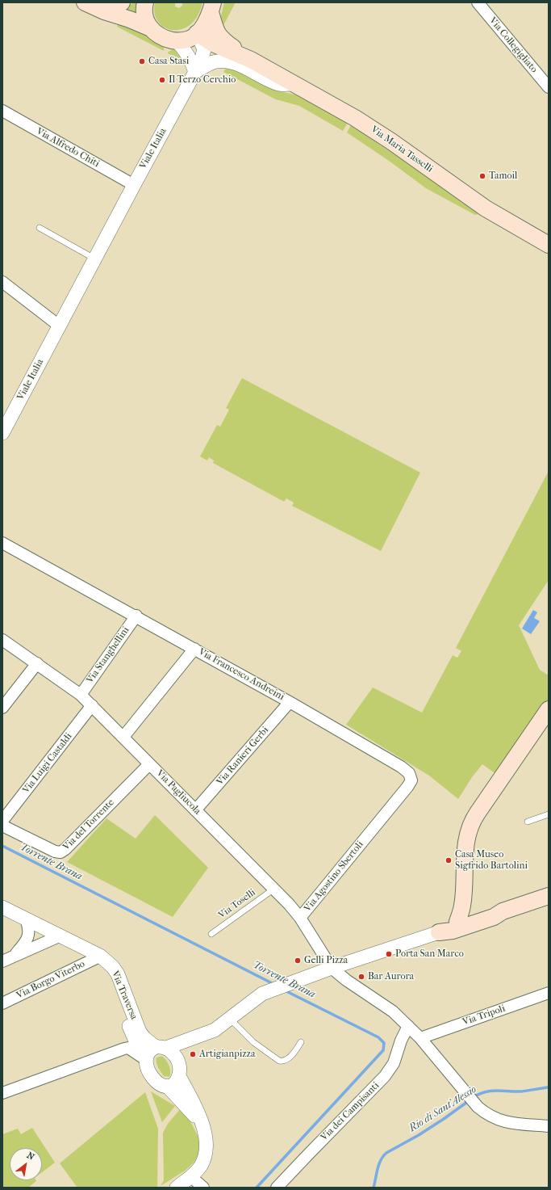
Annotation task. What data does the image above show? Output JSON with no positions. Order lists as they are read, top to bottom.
{
  "streets": {
    "main road": ["Via Maria Tasselli"],
    "street": [
      "Via Collegigliato",
      "Via Alfredo Chiti",
      "Viale Italia",
      "Via Stanghellini",
      "Via Francesco Andreini",
      "Via Ranieri Gerbi",
      "Via Luigi Castaldi",
      "Via Pagliucola",
      "Via del Torrente",
      "Via Agostino Sbertoli",
      "Via Borgo Viterbo",
      "Via Traversa",
      "Via Tripoli",
      "Via dei Campisanti"
    ],
    "lane": ["Via Toselli"]
  },
  "crossings": [
    ["Via Alfredo Chiti", "Viale Italia"],
    ["Viale Italia", "Via Maria Tasselli"],
    ["Via Stanghellini", "Via Francesco Andreini"],
    ["Via Stanghellini", "Via Pagliucola"],
    ["Via Francesco Andreini", "Via Ranieri Gerbi"],
    ["Via Francesco Andreini", "Via Agostino Sbertoli"],
    ["Via Ranieri Gerbi", "Via Pagliucola"],
    ["Via Luigi Castaldi", "Via Pagliucola"],
    ["Via Pagliucola", "Via del Torrente"],
    ["Via Pagliucola", "Via Agostino Sbertoli"],
    ["Via Pagliucola", "Via Toselli"],
    ["Via Pagliucola", "Via Tripoli"],
    ["Via Pagliucola", "Via dei Campisanti"],
    ["Via Borgo Viterbo", "Via Traversa"]
  ],
  "water": ["Torrente Brana", "Rio di Sant'Alessio"],
  "places": [
    "Casa Stasi",
    "Il Terzo Cerchio",
    "Tamoil",
    "Casa Museo Sigfrido Bartolini",
    "Porta San Marco",
    "Gelli Pizza",
    "Bar Aurora",
    "Artigianpizza"
  ],
  "north": "top right"
}
